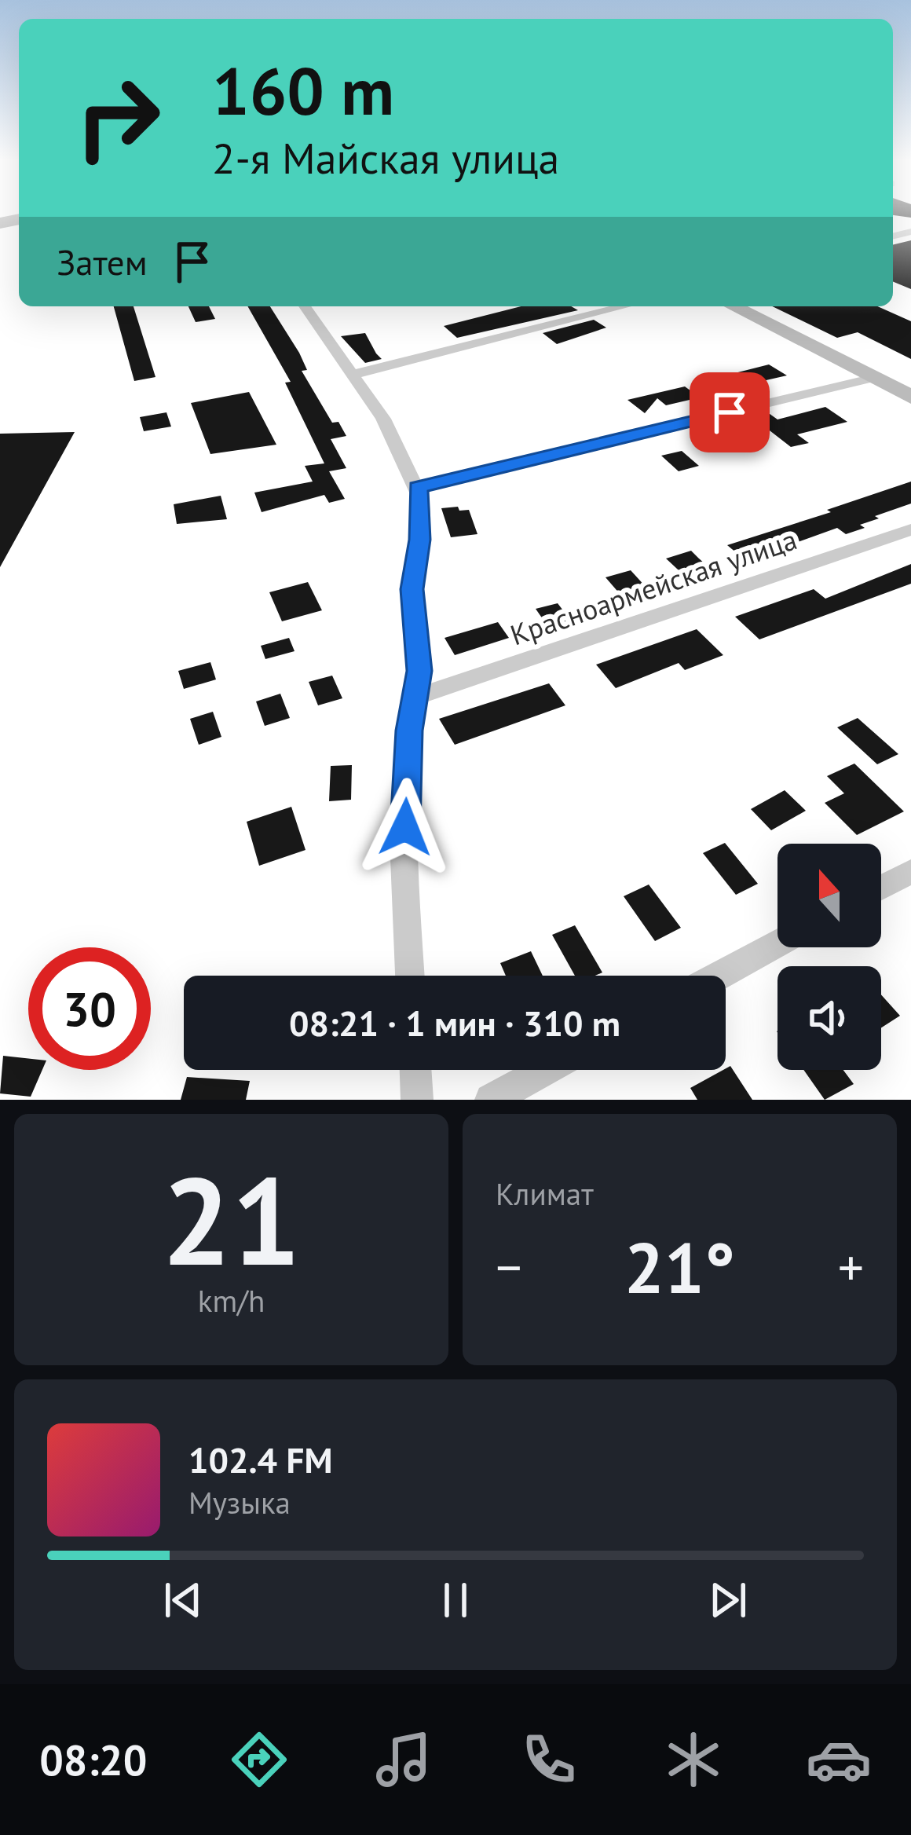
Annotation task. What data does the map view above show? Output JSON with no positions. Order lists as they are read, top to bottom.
{
  "streets": {
    "street": ["Красноармейская улица"]
  },
  "north": "top",
  "page": {
    "turn": ["160 m", "2-я Майская улица"],
    "then": "Затем",
    "limit": "30",
    "trip": "08:21 · 1 мин · 310 m",
    "tile": [
      ["21", "km/h"],
      "Климат"
    ],
    "heat": ["−", "21°", "+"],
    "song": ["102.4 FM", "Музыка"],
    "tabs": "08:20"
  }
}
